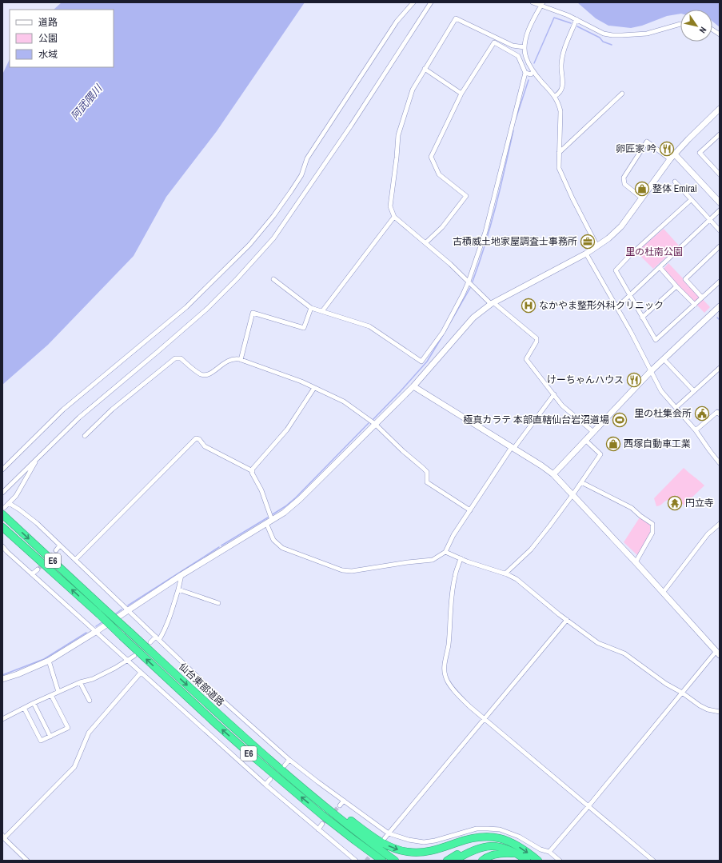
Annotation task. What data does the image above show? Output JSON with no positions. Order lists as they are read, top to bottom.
{
  "streets": {
    "highway": ["E6", "仙台東部道路"]
  },
  "water": ["阿武隈川"],
  "parks": ["里の杜南公園"],
  "places": {
    "restaurant": ["卵匠家 吟", "けーちゃんハウス"],
    "shop": ["整体 Emirai", "西塚自動車工業"],
    "office": ["古積威土地家屋調査士事務所"],
    "hospital": ["なかやま整形外科クリニック"],
    "public building": ["里の杜集会所"],
    "sports": ["極真カラテ 本部直轄仙台岩沼道場"],
    "temple": ["円立寺"]
  },
  "legend": ["道路", "公園", "水域"],
  "north": "bottom right"
}
